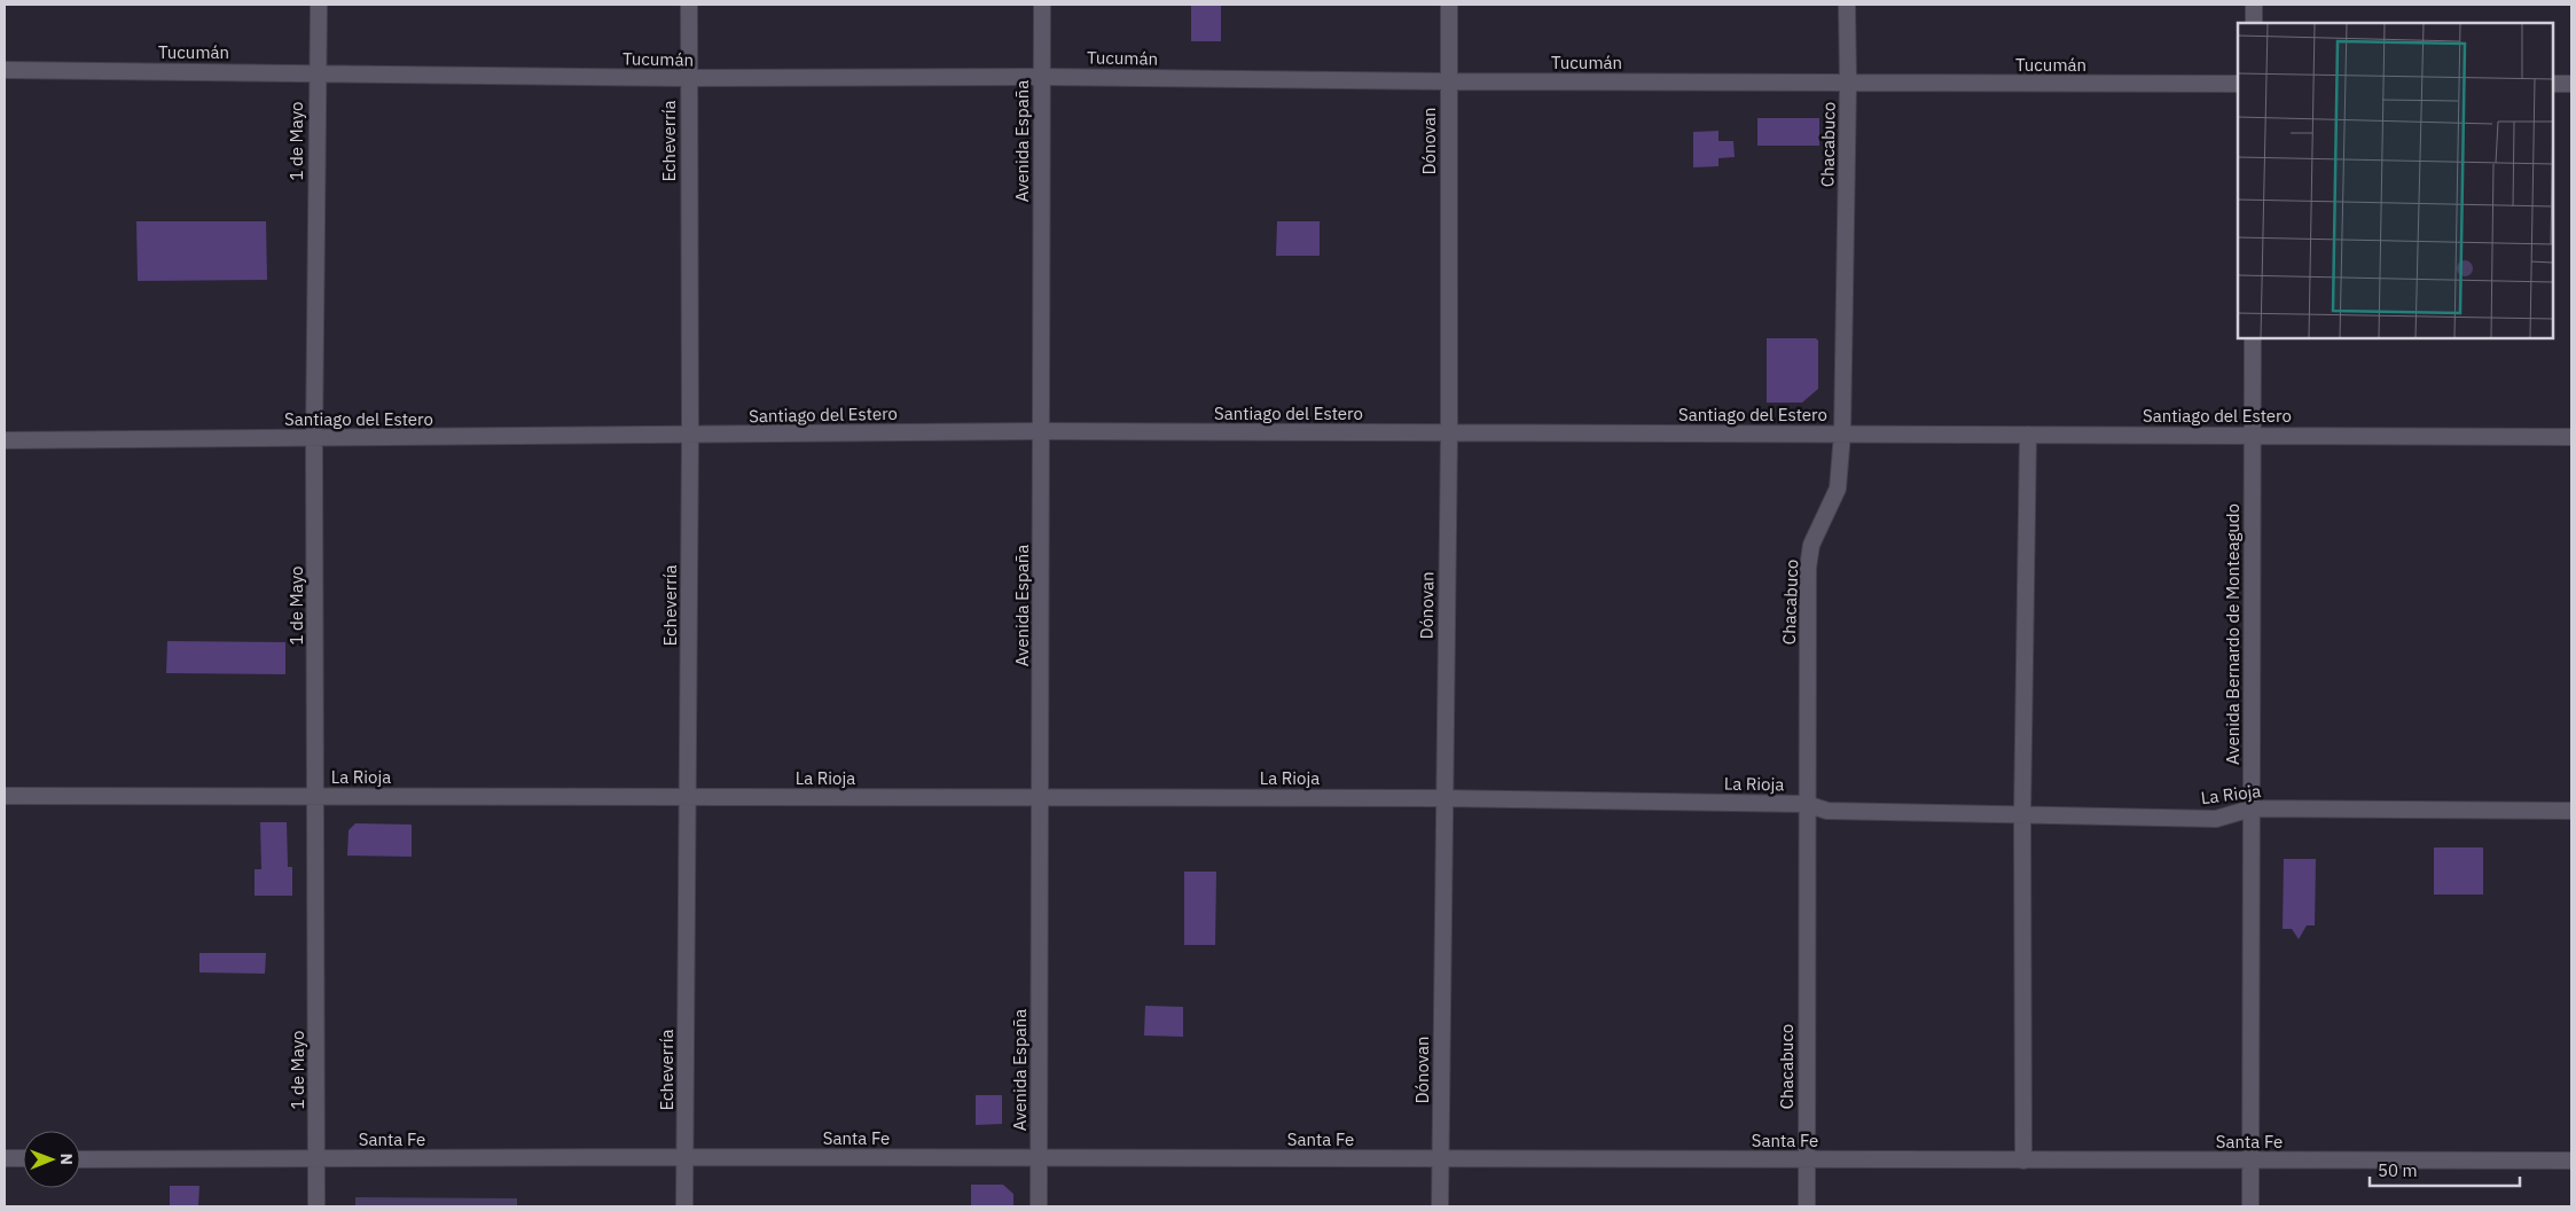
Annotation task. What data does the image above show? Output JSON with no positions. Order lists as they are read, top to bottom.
{
  "streets": {
    "street": [
      "Tucumán",
      "1 de Mayo",
      "Echeverría",
      "Avenida España",
      "Dónovan",
      "Chacabuco",
      "Santiago del Estero",
      "Avenida Bernardo de Monteagudo",
      "La Rioja",
      "Santa Fe"
    ]
  },
  "crossings": [
    ["Tucumán", "1 de Mayo"],
    ["Tucumán", "Echeverría"],
    ["Tucumán", "Avenida España"],
    ["Tucumán", "Dónovan"],
    ["Tucumán", "Chacabuco"],
    ["1 de Mayo", "Santiago del Estero"],
    ["1 de Mayo", "La Rioja"],
    ["1 de Mayo", "Santa Fe"],
    ["Echeverría", "Santiago del Estero"],
    ["Echeverría", "La Rioja"],
    ["Echeverría", "Santa Fe"],
    ["Avenida España", "Santiago del Estero"],
    ["Avenida España", "La Rioja"],
    ["Avenida España", "Santa Fe"],
    ["Dónovan", "Santiago del Estero"],
    ["Dónovan", "La Rioja"],
    ["Dónovan", "Santa Fe"],
    ["Chacabuco", "Santiago del Estero"],
    ["Chacabuco", "La Rioja"],
    ["Chacabuco", "Santa Fe"],
    ["Santiago del Estero", "Avenida Bernardo de Monteagudo"],
    ["Avenida Bernardo de Monteagudo", "La Rioja"],
    ["Avenida Bernardo de Monteagudo", "Santa Fe"]
  ],
  "scale_bar": "50 m",
  "north": "right"
}
